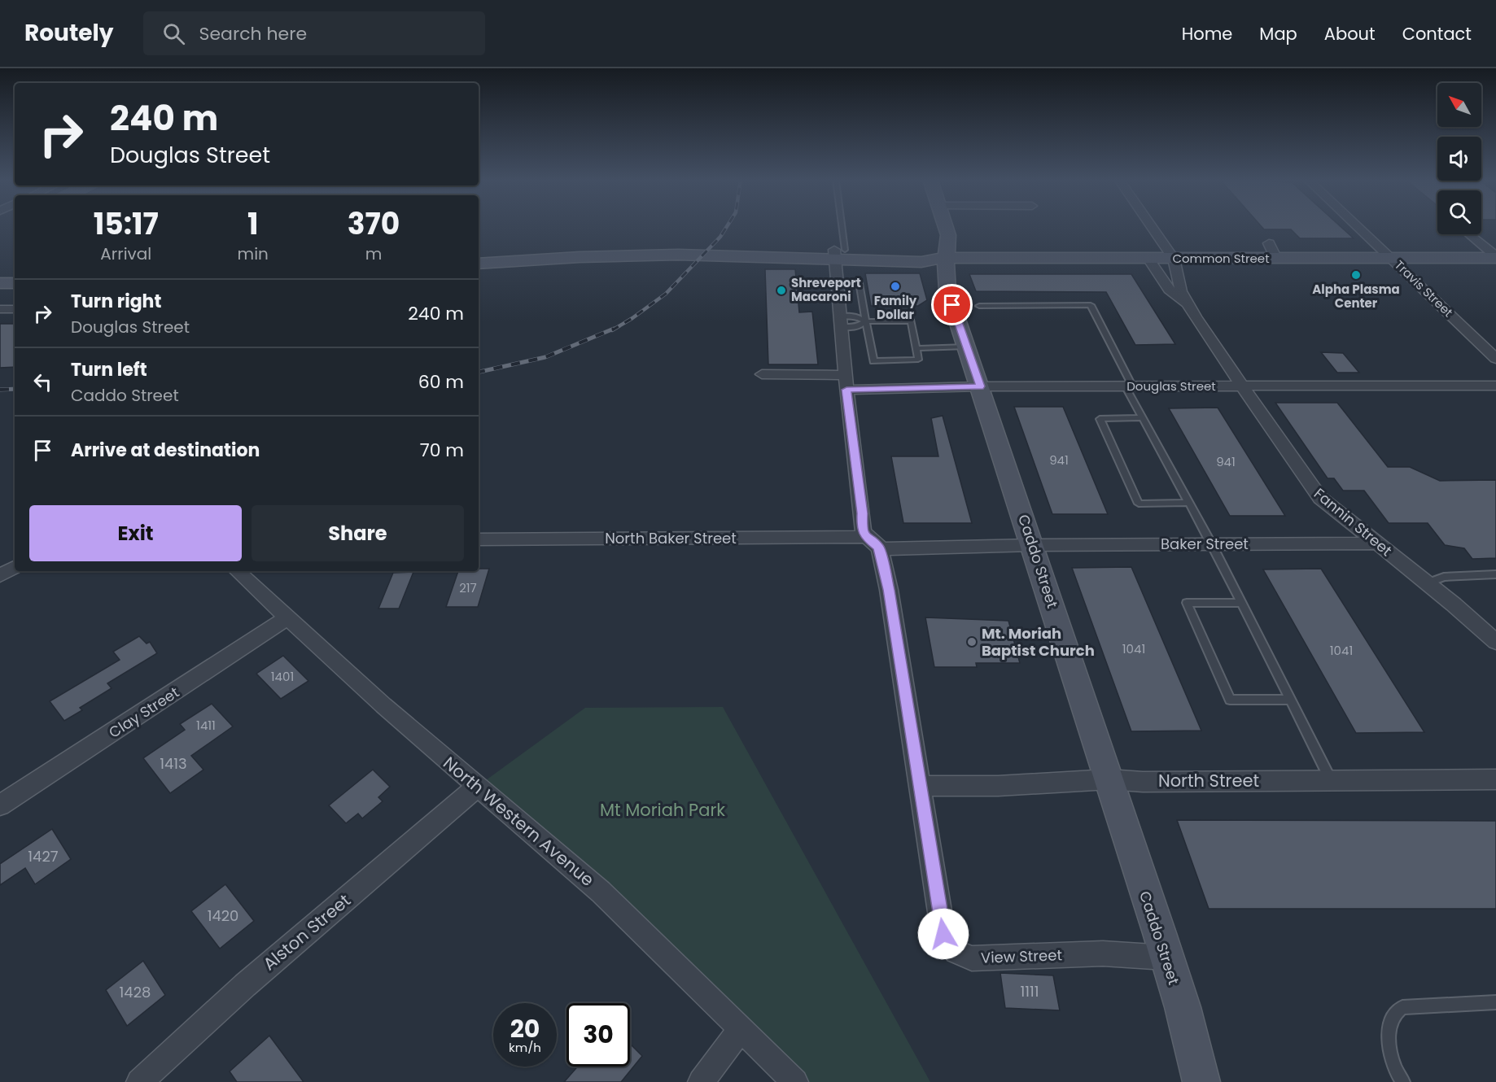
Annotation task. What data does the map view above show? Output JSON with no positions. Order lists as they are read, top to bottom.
{
  "streets": {
    "main road": ["Common Street", "Caddo Street"],
    "street": [
      "Travis Street",
      "Douglas Street",
      "Fannin Street",
      "North Baker Street",
      "Baker Street",
      "Clay Street",
      "North Street",
      "North Western Avenue",
      "Alston Street",
      "View Street"
    ]
  },
  "crossings": [
    ["Common Street", "Travis Street"],
    ["Common Street", "Fannin Street"],
    ["Common Street", "Caddo Street"],
    ["Common Street", "View Street"],
    ["Douglas Street", "Fannin Street"],
    ["Douglas Street", "Caddo Street"],
    ["Douglas Street", "View Street"],
    ["Fannin Street", "Baker Street"],
    ["North Baker Street", "Baker Street"],
    ["North Baker Street", "Caddo Street"],
    ["North Baker Street", "View Street"],
    ["Baker Street", "Caddo Street"],
    ["Caddo Street", "North Street"],
    ["Caddo Street", "View Street"],
    ["Clay Street", "North Western Avenue"],
    ["North Street", "View Street"],
    ["North Western Avenue", "Alston Street"]
  ],
  "parks": ["Mt Moriah Park"],
  "places": [
    "Alpha Plasma Center",
    "Family Dollar",
    "Shreveport Macaroni",
    "Mt. Moriah Baptist Church"
  ],
  "house_numbers": [
    "941",
    "941",
    "217",
    "1041",
    "1041",
    "1401",
    "1411",
    "1413",
    "1427",
    "1420",
    "1111",
    "1428"
  ],
  "north": "top left",
  "page": {
    "header": "Routely",
    "search": "Search here",
    "nav": [
      "Home",
      "Map",
      "About",
      "Contact"
    ],
    "turn": ["240 m", "Douglas Street"],
    "eta": [
      "15:17",
      "Arrival",
      "1",
      "min",
      "370",
      "m"
    ],
    "list": [
      {
        "name": "Turn right",
        "note": "Douglas Street",
        "value": "240 m"
      },
      {
        "name": "Turn left",
        "note": "Caddo Street",
        "value": "60 m"
      },
      {
        "name": "Arrive at destination",
        "value": "70 m"
      }
    ],
    "buttons": ["Exit", "Share"],
    "speed": "20 km/h",
    "limit": "30"
  }
}
